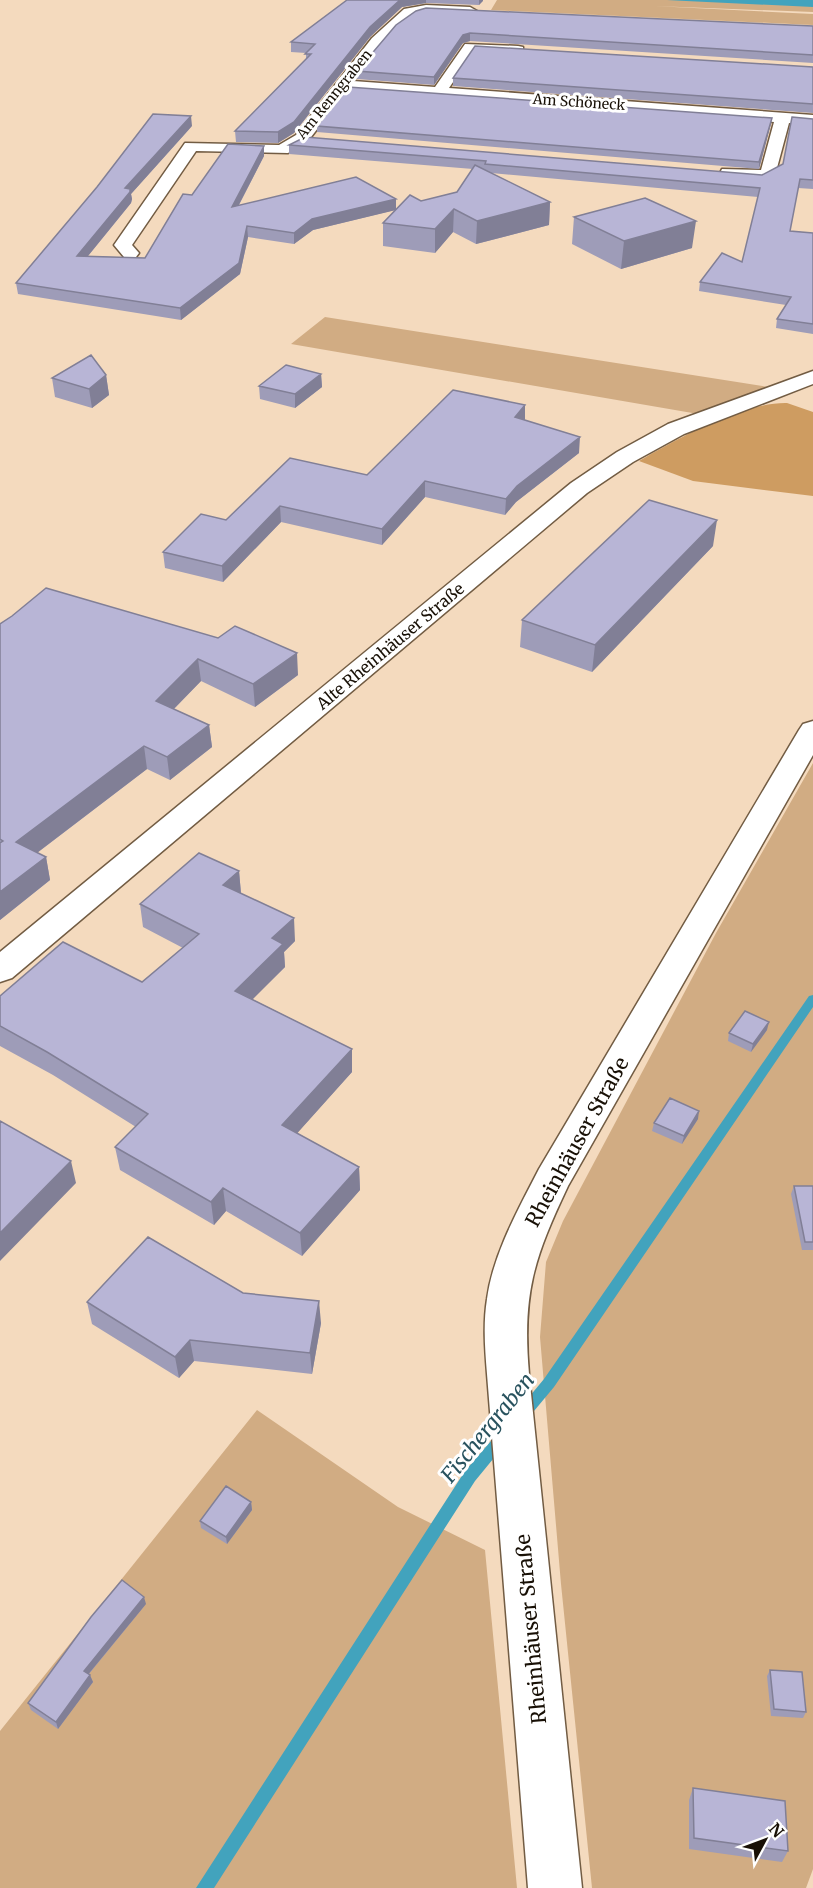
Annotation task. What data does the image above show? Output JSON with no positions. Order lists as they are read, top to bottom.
{
  "streets": {
    "street": [
      "Am Renngraben",
      "Am Schöneck",
      "Alte Rheinhäuser Straße",
      "Rheinhäuser Straße"
    ]
  },
  "crossings": [
    ["Am Renngraben", "Am Schöneck"]
  ],
  "water": ["Fischergraben"],
  "north": "top right"
}
